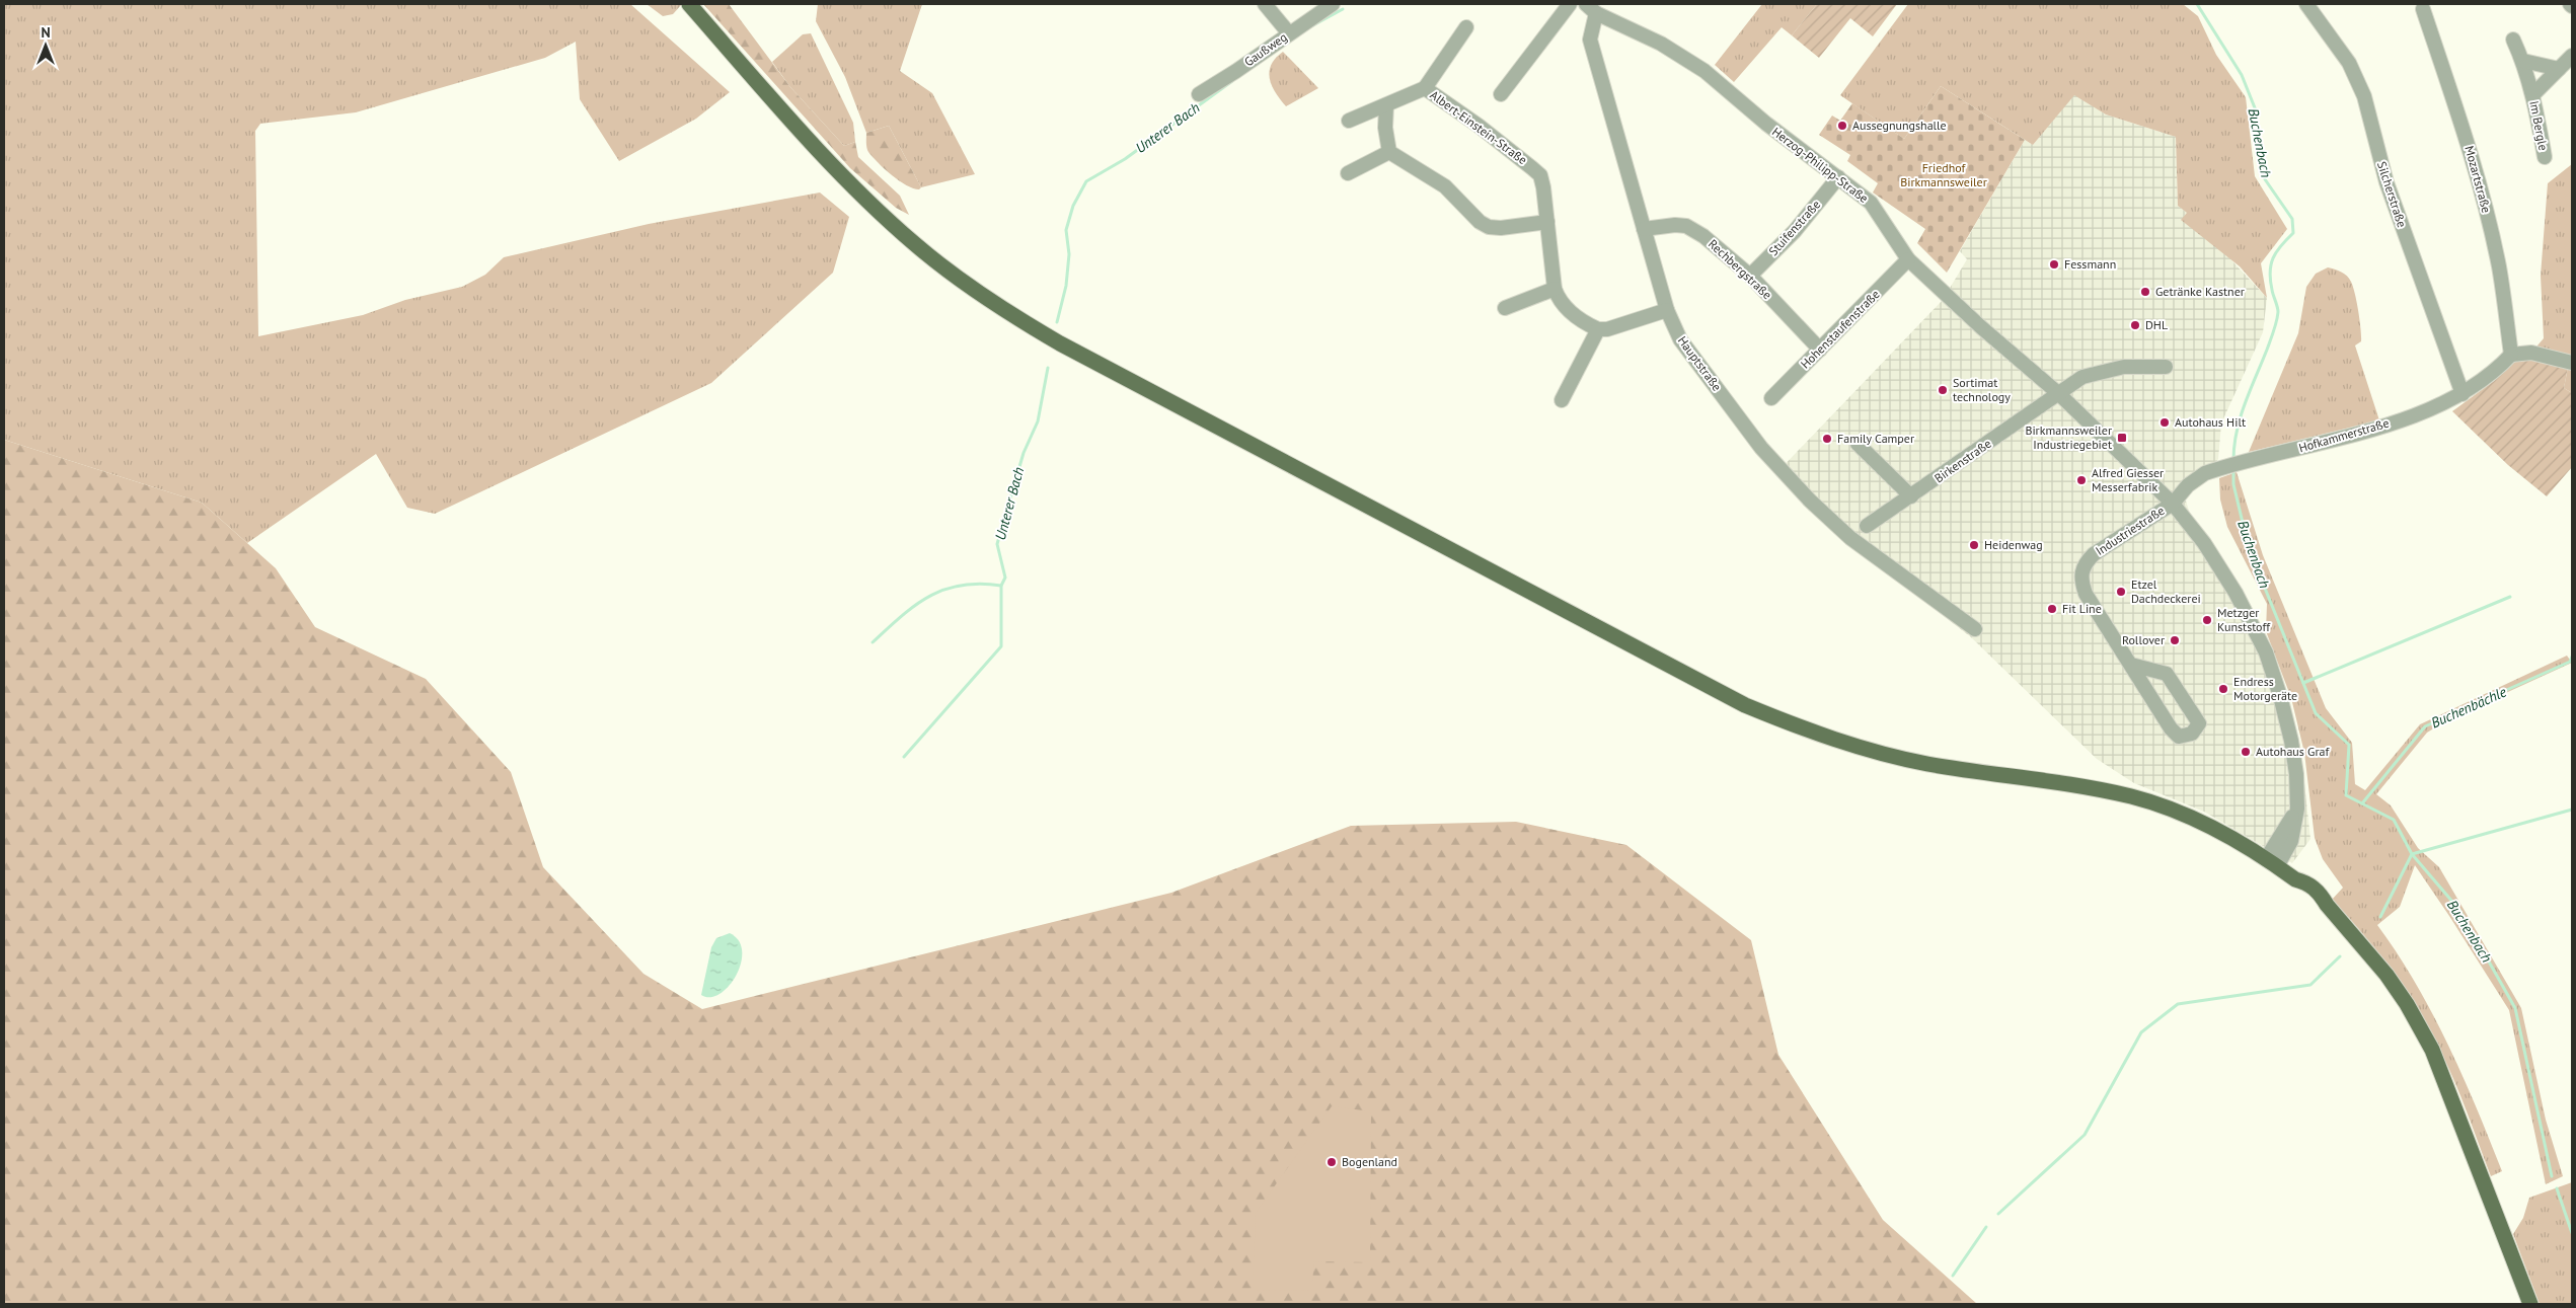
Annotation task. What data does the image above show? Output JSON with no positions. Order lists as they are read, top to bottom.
{
  "streets": {
    "street": [
      "Gaußweg",
      "Im Bergle",
      "Albert-Einstein-Straße",
      "Herzog-Philipp-Straße",
      "Mozartstraße",
      "Silcherstraße",
      "Stuifenstraße",
      "Rechbergstraße",
      "Hohenstaufenstraße",
      "Hauptstraße",
      "Hofkammerstraße",
      "Birkenstraße",
      "Industriestraße"
    ]
  },
  "crossings": [
    ["Herzog-Philipp-Straße", "Stuifenstraße"],
    ["Herzog-Philipp-Straße", "Hohenstaufenstraße"],
    ["Herzog-Philipp-Straße", "Hauptstraße"],
    ["Herzog-Philipp-Straße", "Hofkammerstraße"],
    ["Herzog-Philipp-Straße", "Birkenstraße"],
    ["Herzog-Philipp-Straße", "Industriestraße"],
    ["Mozartstraße", "Hofkammerstraße"],
    ["Silcherstraße", "Hofkammerstraße"],
    ["Stuifenstraße", "Rechbergstraße"],
    ["Rechbergstraße", "Hohenstaufenstraße"],
    ["Rechbergstraße", "Hauptstraße"],
    ["Hofkammerstraße", "Industriestraße"]
  ],
  "water": ["Unterer Bach", "Buchenbach", "Buchenbächle"],
  "parks": ["Friedhof Birkmannsweiler"],
  "places": {
    "other": [
      "Aussegnungshalle",
      "Fessmann",
      "Getränke Kastner",
      "DHL",
      "Sortimat technology",
      "Autohaus Hilt",
      "Family Camper",
      "Alfred Giesser Messerfabrik",
      "Heidenwag",
      "Etzel Dachdeckerei",
      "Fit Line",
      "Metzger Kunststoff",
      "Rollover",
      "Endress Motorgeräte",
      "Autohaus Graf",
      "Bogenland"
    ],
    "transit": ["Birkmannsweiler Industriegebiet"]
  },
  "north": "top"
}
